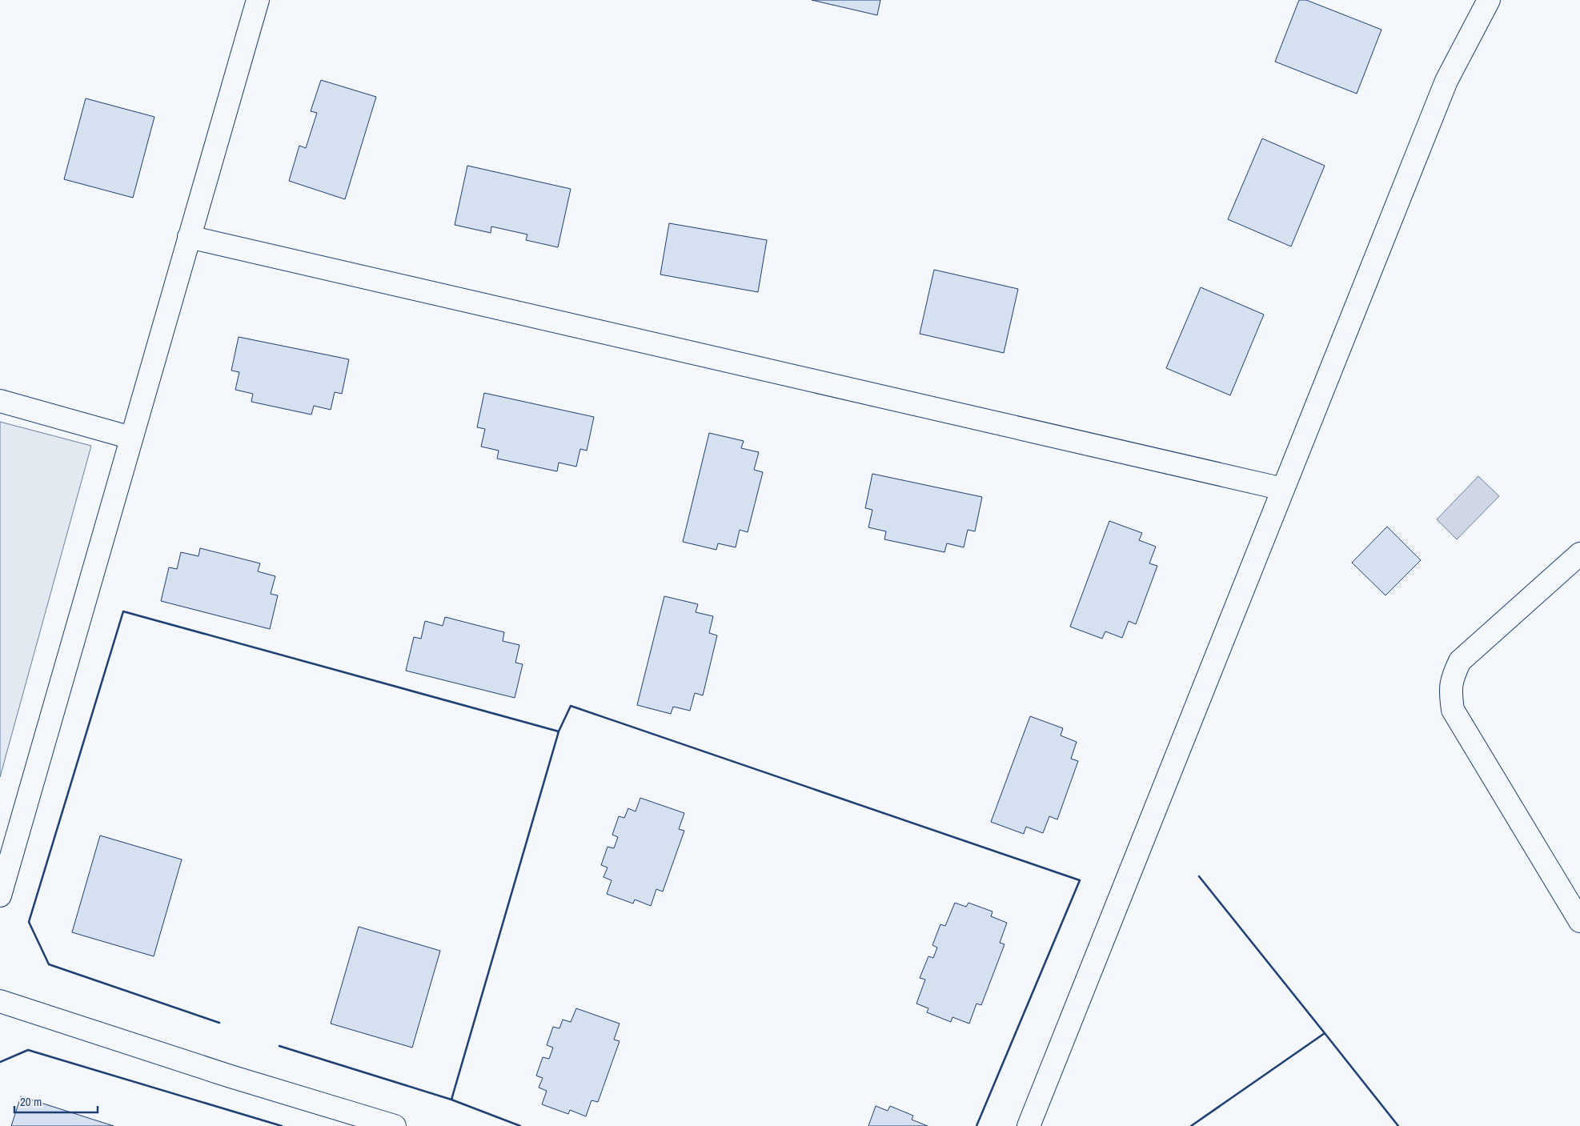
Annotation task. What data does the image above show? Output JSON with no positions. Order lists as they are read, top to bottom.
{
  "scale_bar": "20 m"
}
